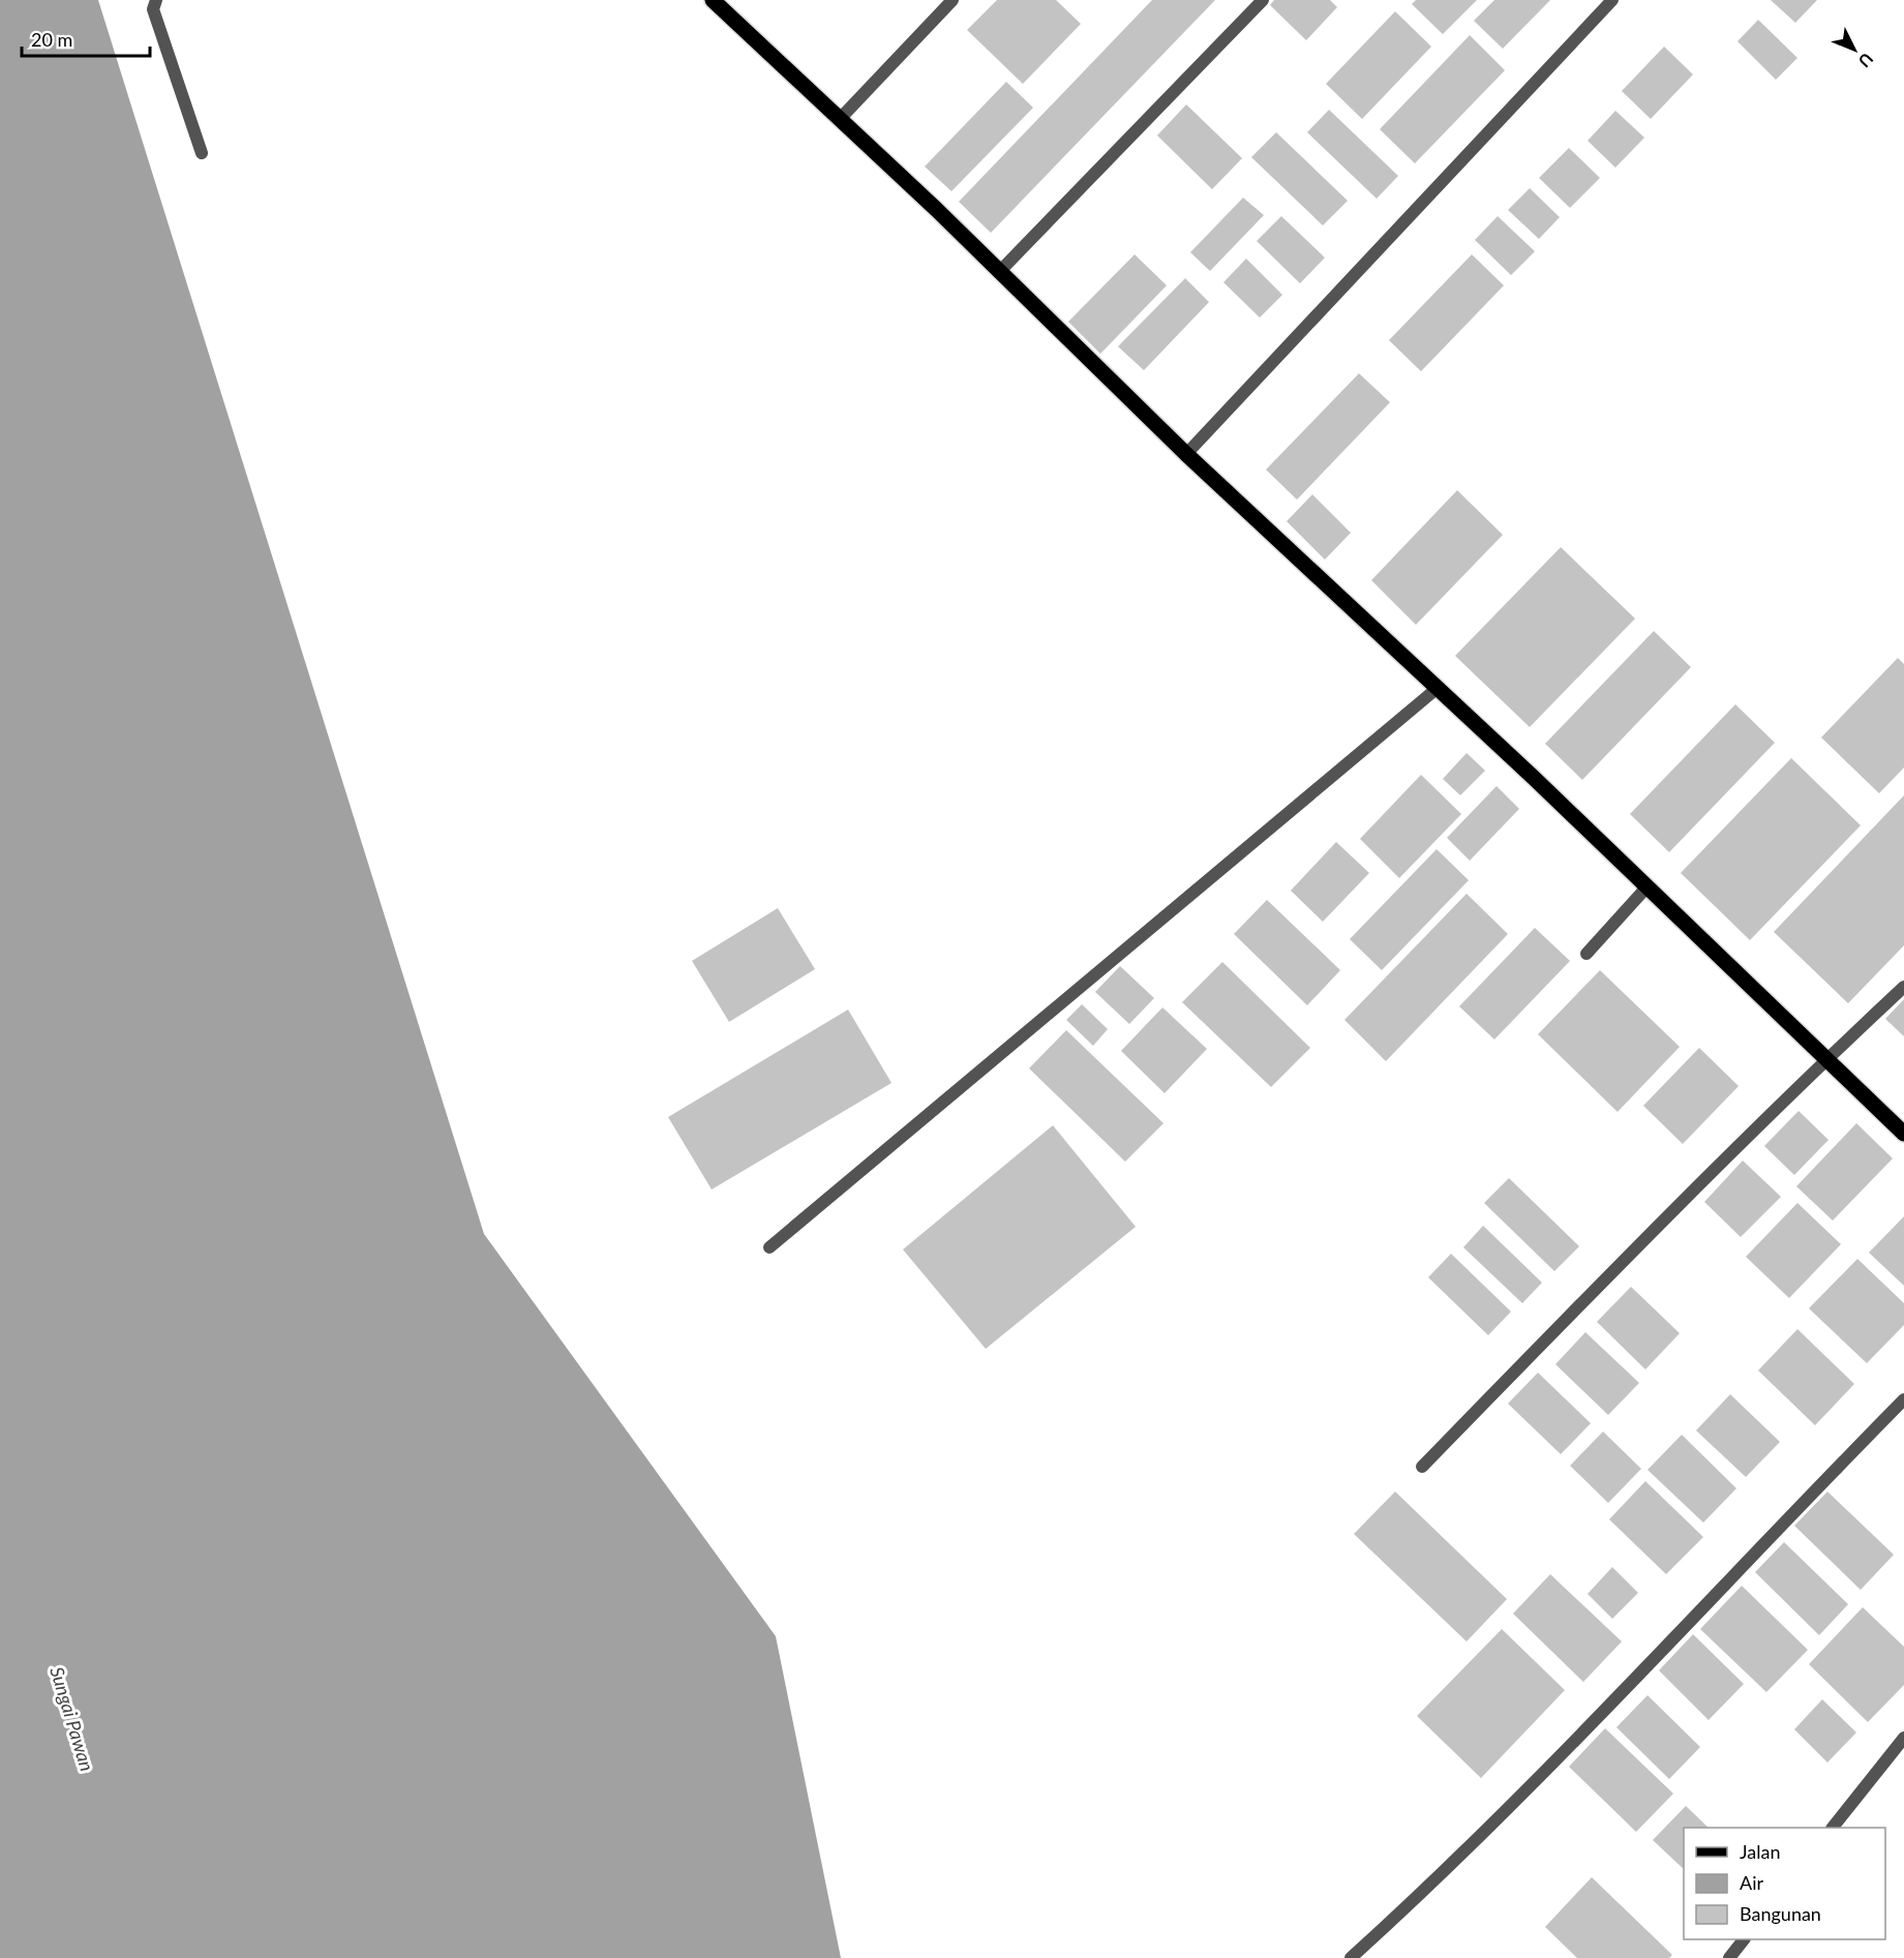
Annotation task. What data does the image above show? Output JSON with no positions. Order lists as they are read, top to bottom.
{
  "water": ["Sungai Pawan"],
  "legend": ["Jalan", "Air", "Bangunan"],
  "scale_bar": "20 m",
  "north": "bottom right"
}
